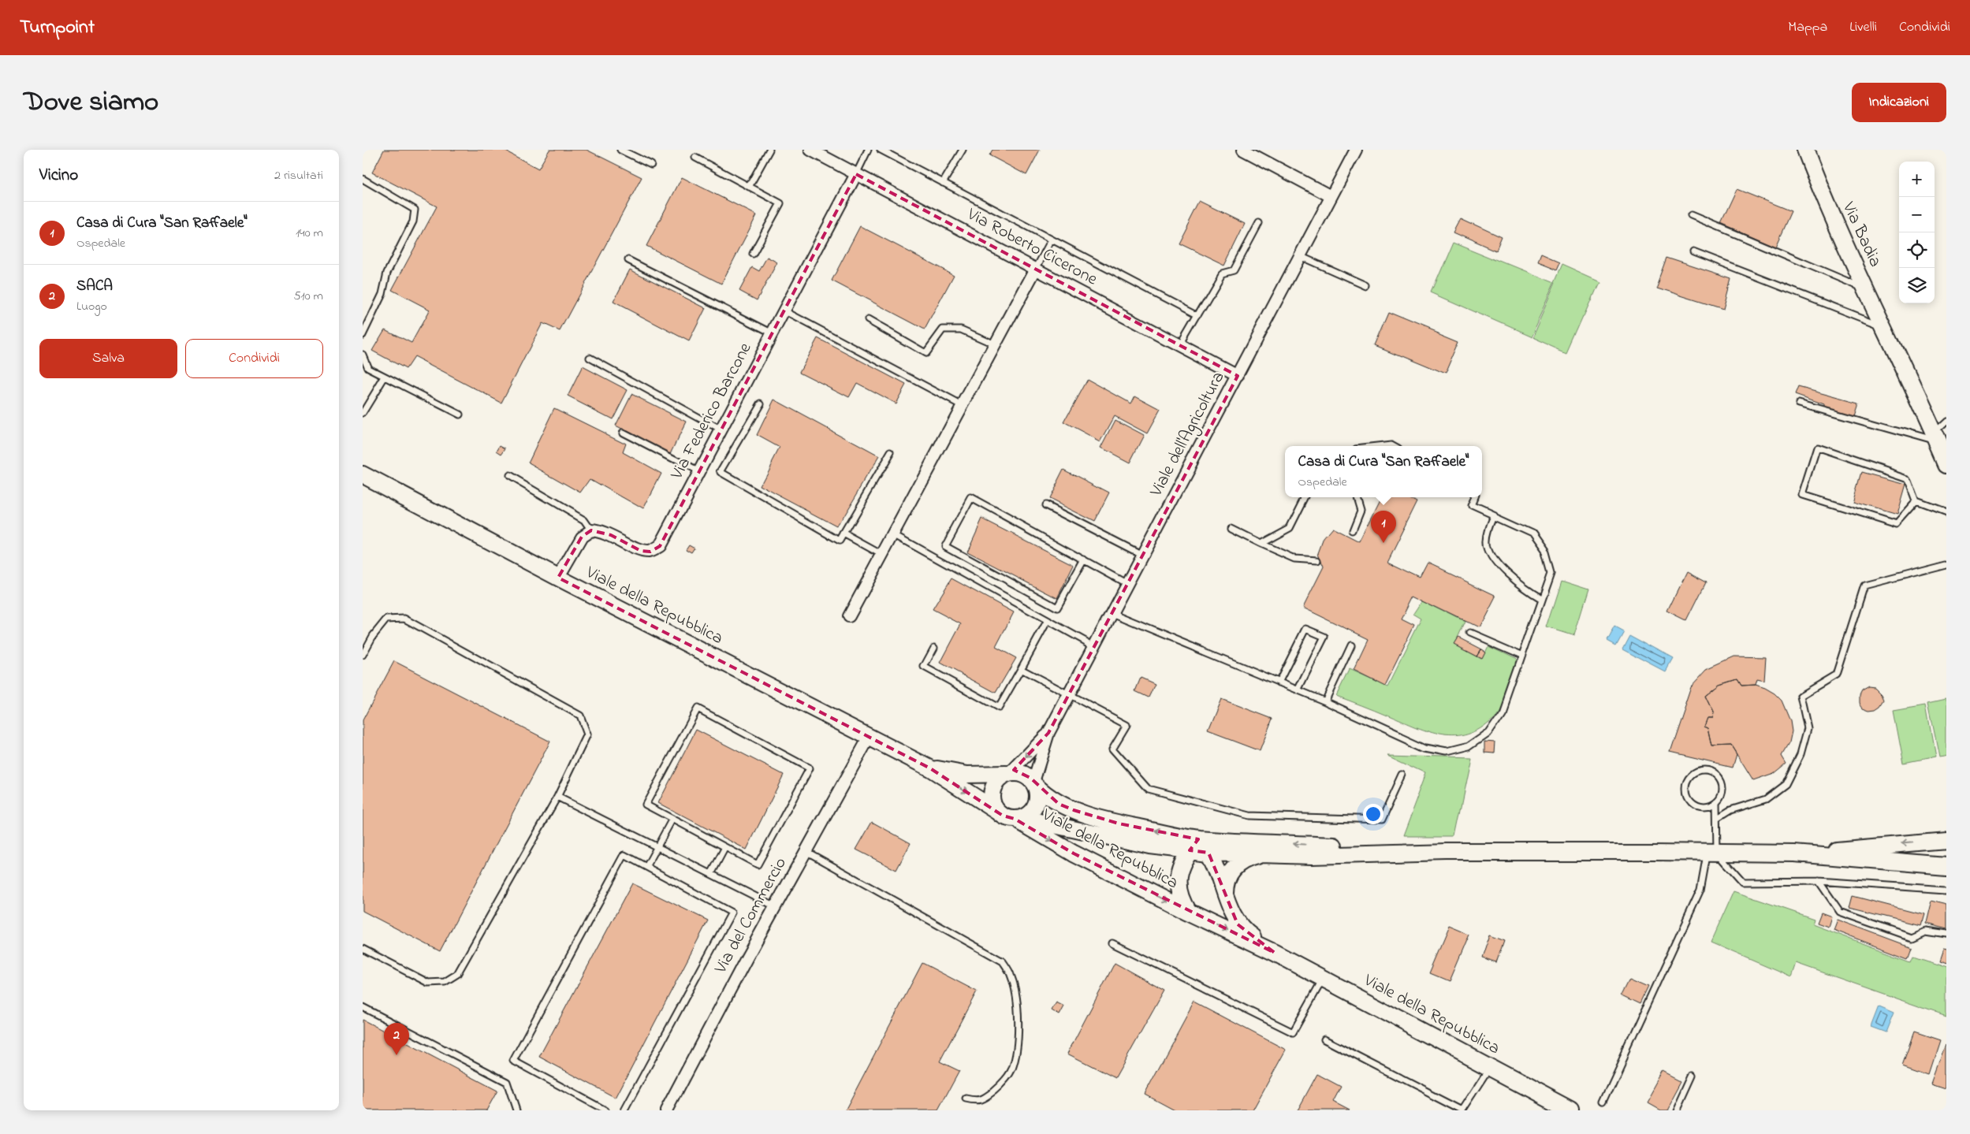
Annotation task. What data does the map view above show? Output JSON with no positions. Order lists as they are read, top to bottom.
{
  "streets": {
    "main road": ["Via Badia", "Viale della Repubblica"],
    "street": [
      "Via Roberto Cicerone",
      "Via Federico Barcone",
      "Viale dell'Agricoltura",
      "Via del Commercio"
    ]
  },
  "crossings": [
    ["Via Roberto Cicerone", "Via Federico Barcone"],
    ["Via Roberto Cicerone", "Viale dell'Agricoltura"],
    ["Viale dell'Agricoltura", "Viale della Repubblica"],
    ["Viale della Repubblica", "Via del Commercio"]
  ],
  "page": {
    "header": "Turnpoint",
    "nav": ["Mappa", "Livelli", "Condividi"],
    "title": "Dove siamo",
    "buttons": [
      "Indicazioni",
      ["Salva", "Condividi"]
    ],
    "heading": ["Vicino", "2 risultati"],
    "map_buttons": ["+", "−"],
    "list": [
      {
        "mark": "1",
        "name": "Casa di Cura \"San Raffaele\"",
        "note": "Ospedale",
        "value": "140 m"
      },
      {
        "mark": "2",
        "name": "SACA",
        "note": "Luogo",
        "value": "510 m"
      }
    ],
    "popup": ["Casa di Cura \"San Raffaele\"", "Ospedale"],
    "pins": ["1", "2"]
  }
}
